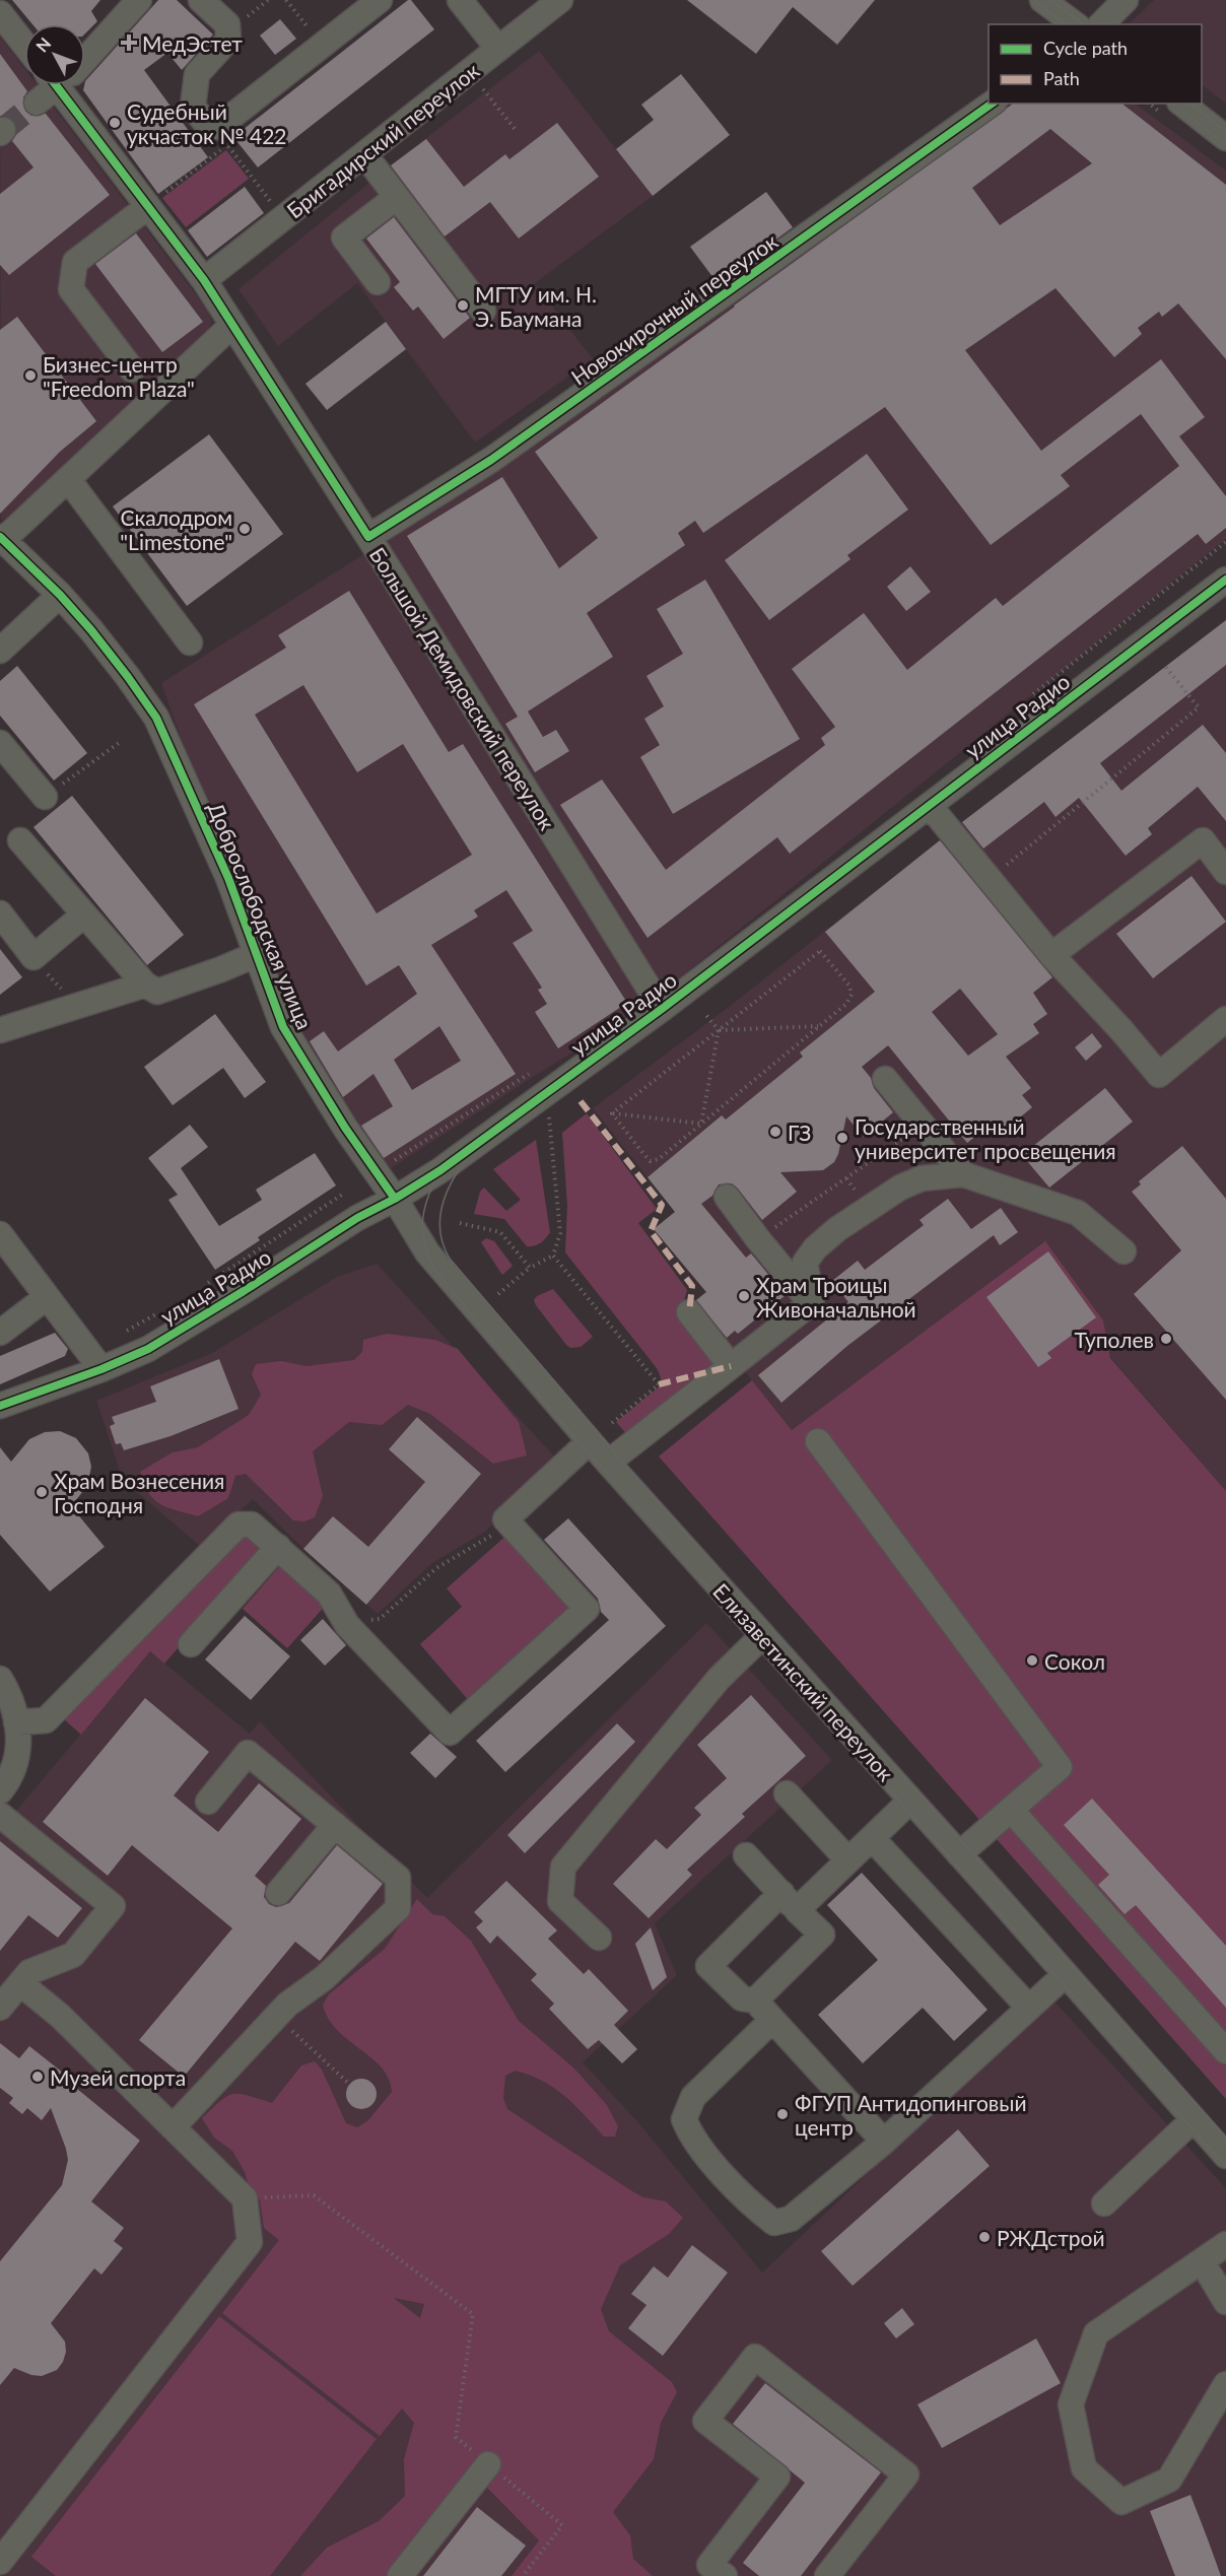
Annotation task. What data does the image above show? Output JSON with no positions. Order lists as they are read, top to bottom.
{
  "streets": {
    "street": [
      "Бригадирский переулок",
      "Новокирочный переулок",
      "Большой Демидовский переулок",
      "улица Радио",
      "Доброслободская улица",
      "Елизаветинский переулок"
    ]
  },
  "crossings": [
    ["Бригадирский переулок", "Большой Демидовский переулок"],
    ["Новокирочный переулок", "Большой Демидовский переулок"],
    ["Большой Демидовский переулок", "улица Радио"],
    ["улица Радио", "Доброслободская улица"],
    ["улица Радио", "Елизаветинский переулок"],
    ["Доброслободская улица", "Елизаветинский переулок"]
  ],
  "places": {
    "health": ["МедЭстет"],
    "other": [
      "Судебный укчасток № 422",
      "МГТУ им. Н. Э. Баумана",
      "Бизнес-центр \"Freedom Plaza\"",
      "Скалодром \"Limestone\"",
      "ГЗ",
      "Государственный университет просвещения",
      "Храм Троицы Живоначальной",
      "Туполев",
      "Храм Вознесения Господня",
      "Сокол",
      "Музей спорта",
      "ФГУП Антидопинговый центр",
      "РЖДстрой"
    ]
  },
  "legend": ["Cycle path", "Path"],
  "north": "top left"
}
